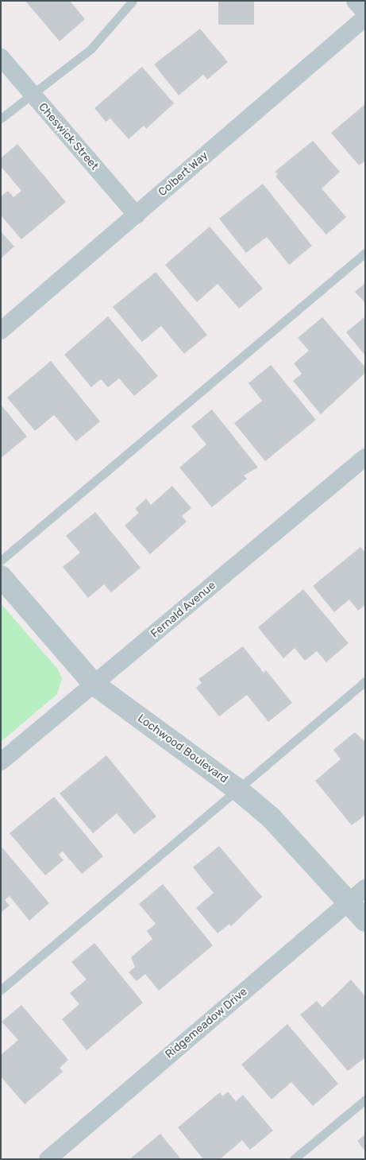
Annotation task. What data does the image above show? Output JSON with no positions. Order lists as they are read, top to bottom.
{
  "streets": {
    "street": [
      "Cheswick Street",
      "Colbert Way",
      "Fernald Avenue",
      "Lochwood Boulevard",
      "Ridgemeadow Drive"
    ]
  },
  "crossings": [
    ["Cheswick Street", "Colbert Way"],
    ["Fernald Avenue", "Lochwood Boulevard"],
    ["Lochwood Boulevard", "Ridgemeadow Drive"]
  ]
}
